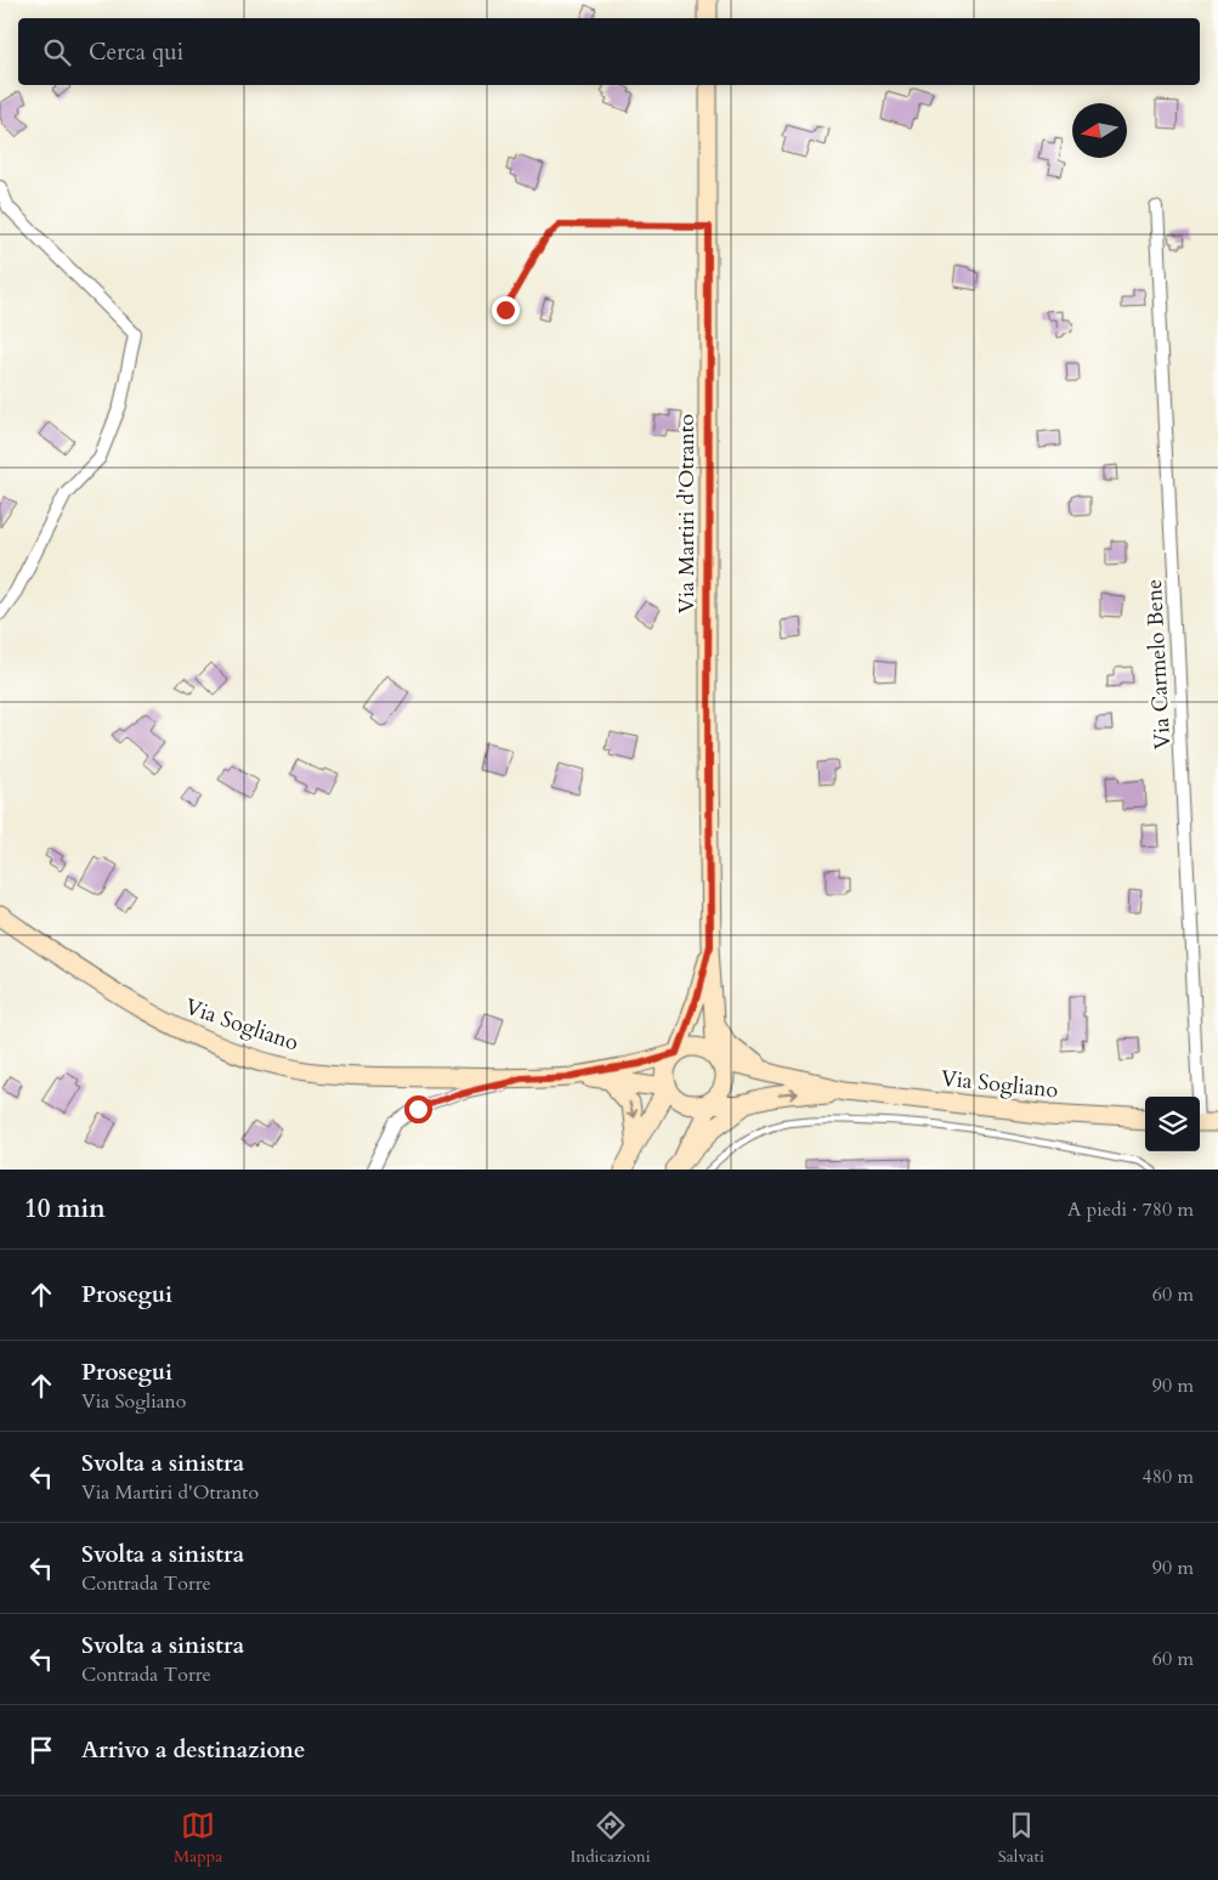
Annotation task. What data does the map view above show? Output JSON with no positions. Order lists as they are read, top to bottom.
{
  "streets": {
    "street": ["Via Martiri d'Otranto", "Via Carmelo Bene", "Via Sogliano"]
  },
  "crossings": [
    ["Via Martiri d'Otranto", "Via Sogliano"]
  ],
  "north": "left",
  "page": {
    "search": "Cerca qui",
    "heading": ["10 min", "A piedi · 780 m"],
    "list": [
      ["Prosegui", "60 m"],
      ["Prosegui", "Via Sogliano", "90 m"],
      ["Svolta a sinistra", "Via Martiri d'Otranto", "480 m"],
      ["Svolta a sinistra", "Contrada Torre", "90 m"],
      ["Svolta a sinistra", "Contrada Torre", "60 m"],
      "Arrivo a destinazione"
    ],
    "nav": ["Mappa", "Indicazioni", "Salvati"]
  }
}
